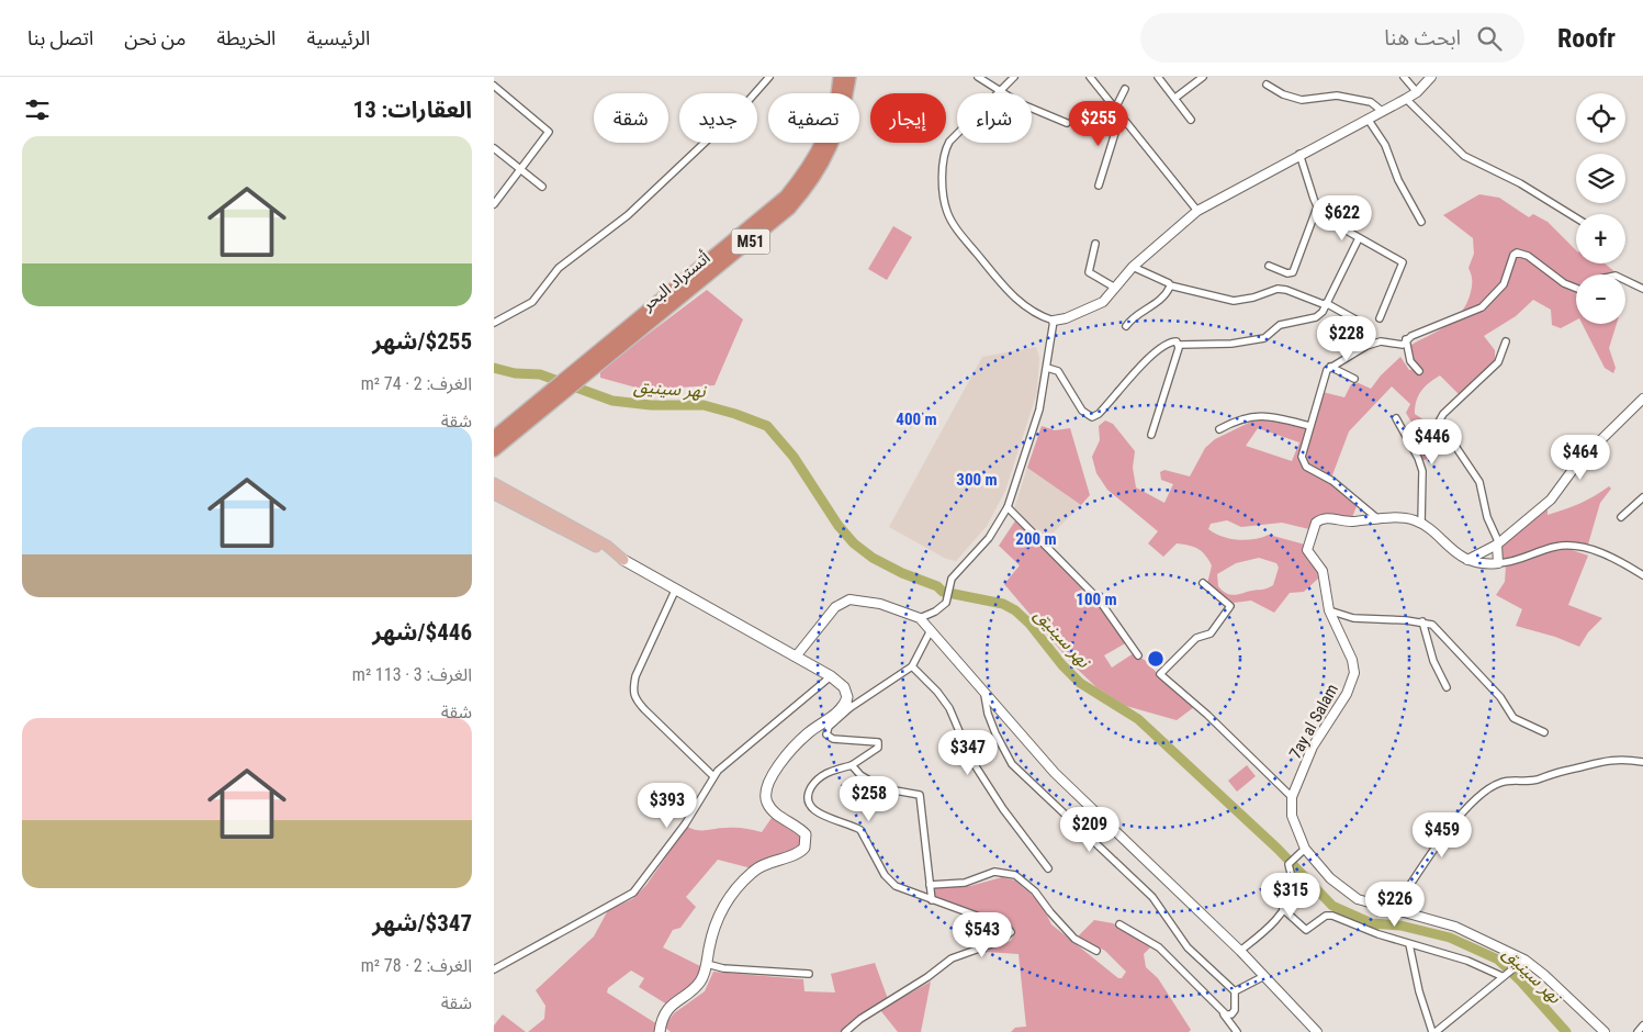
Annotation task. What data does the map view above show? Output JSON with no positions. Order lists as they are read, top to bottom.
{
  "streets": {
    "highway": ["M51", "أتستراد البحر"],
    "street": ["7ay al Salam"]
  },
  "water": ["نهر سينيق"],
  "page": {
    "header": "Roofr",
    "search": "ابحث هنا",
    "nav": [
      "الرئيسية",
      "الخريطة",
      "من نحن",
      "اتصل بنا"
    ],
    "heading": "العقارات: 13",
    "map_buttons": ["+", "−"],
    "chip": [
      "شراء",
      "إيجار",
      "تصفية",
      "جديد",
      "شقة"
    ],
    "price": [
      "$255",
      "$622",
      "$228",
      "$446",
      "$464",
      "$347",
      "$258",
      "$393",
      "$209",
      "$459",
      "$315",
      "$226",
      "$543"
    ],
    "list": [
      {
        "name": "$255/شهر",
        "note": "الغرف: 2 · 74 m² · شقة"
      },
      {
        "name": "$446/شهر",
        "note": "الغرف: 3 · 113 m² · شقة"
      },
      {
        "name": "$347/شهر",
        "note": "الغرف: 2 · 78 m² · شقة"
      }
    ]
  },
  "rings": [
    "400 m",
    "300 m",
    "200 m",
    "100 m"
  ]
}
